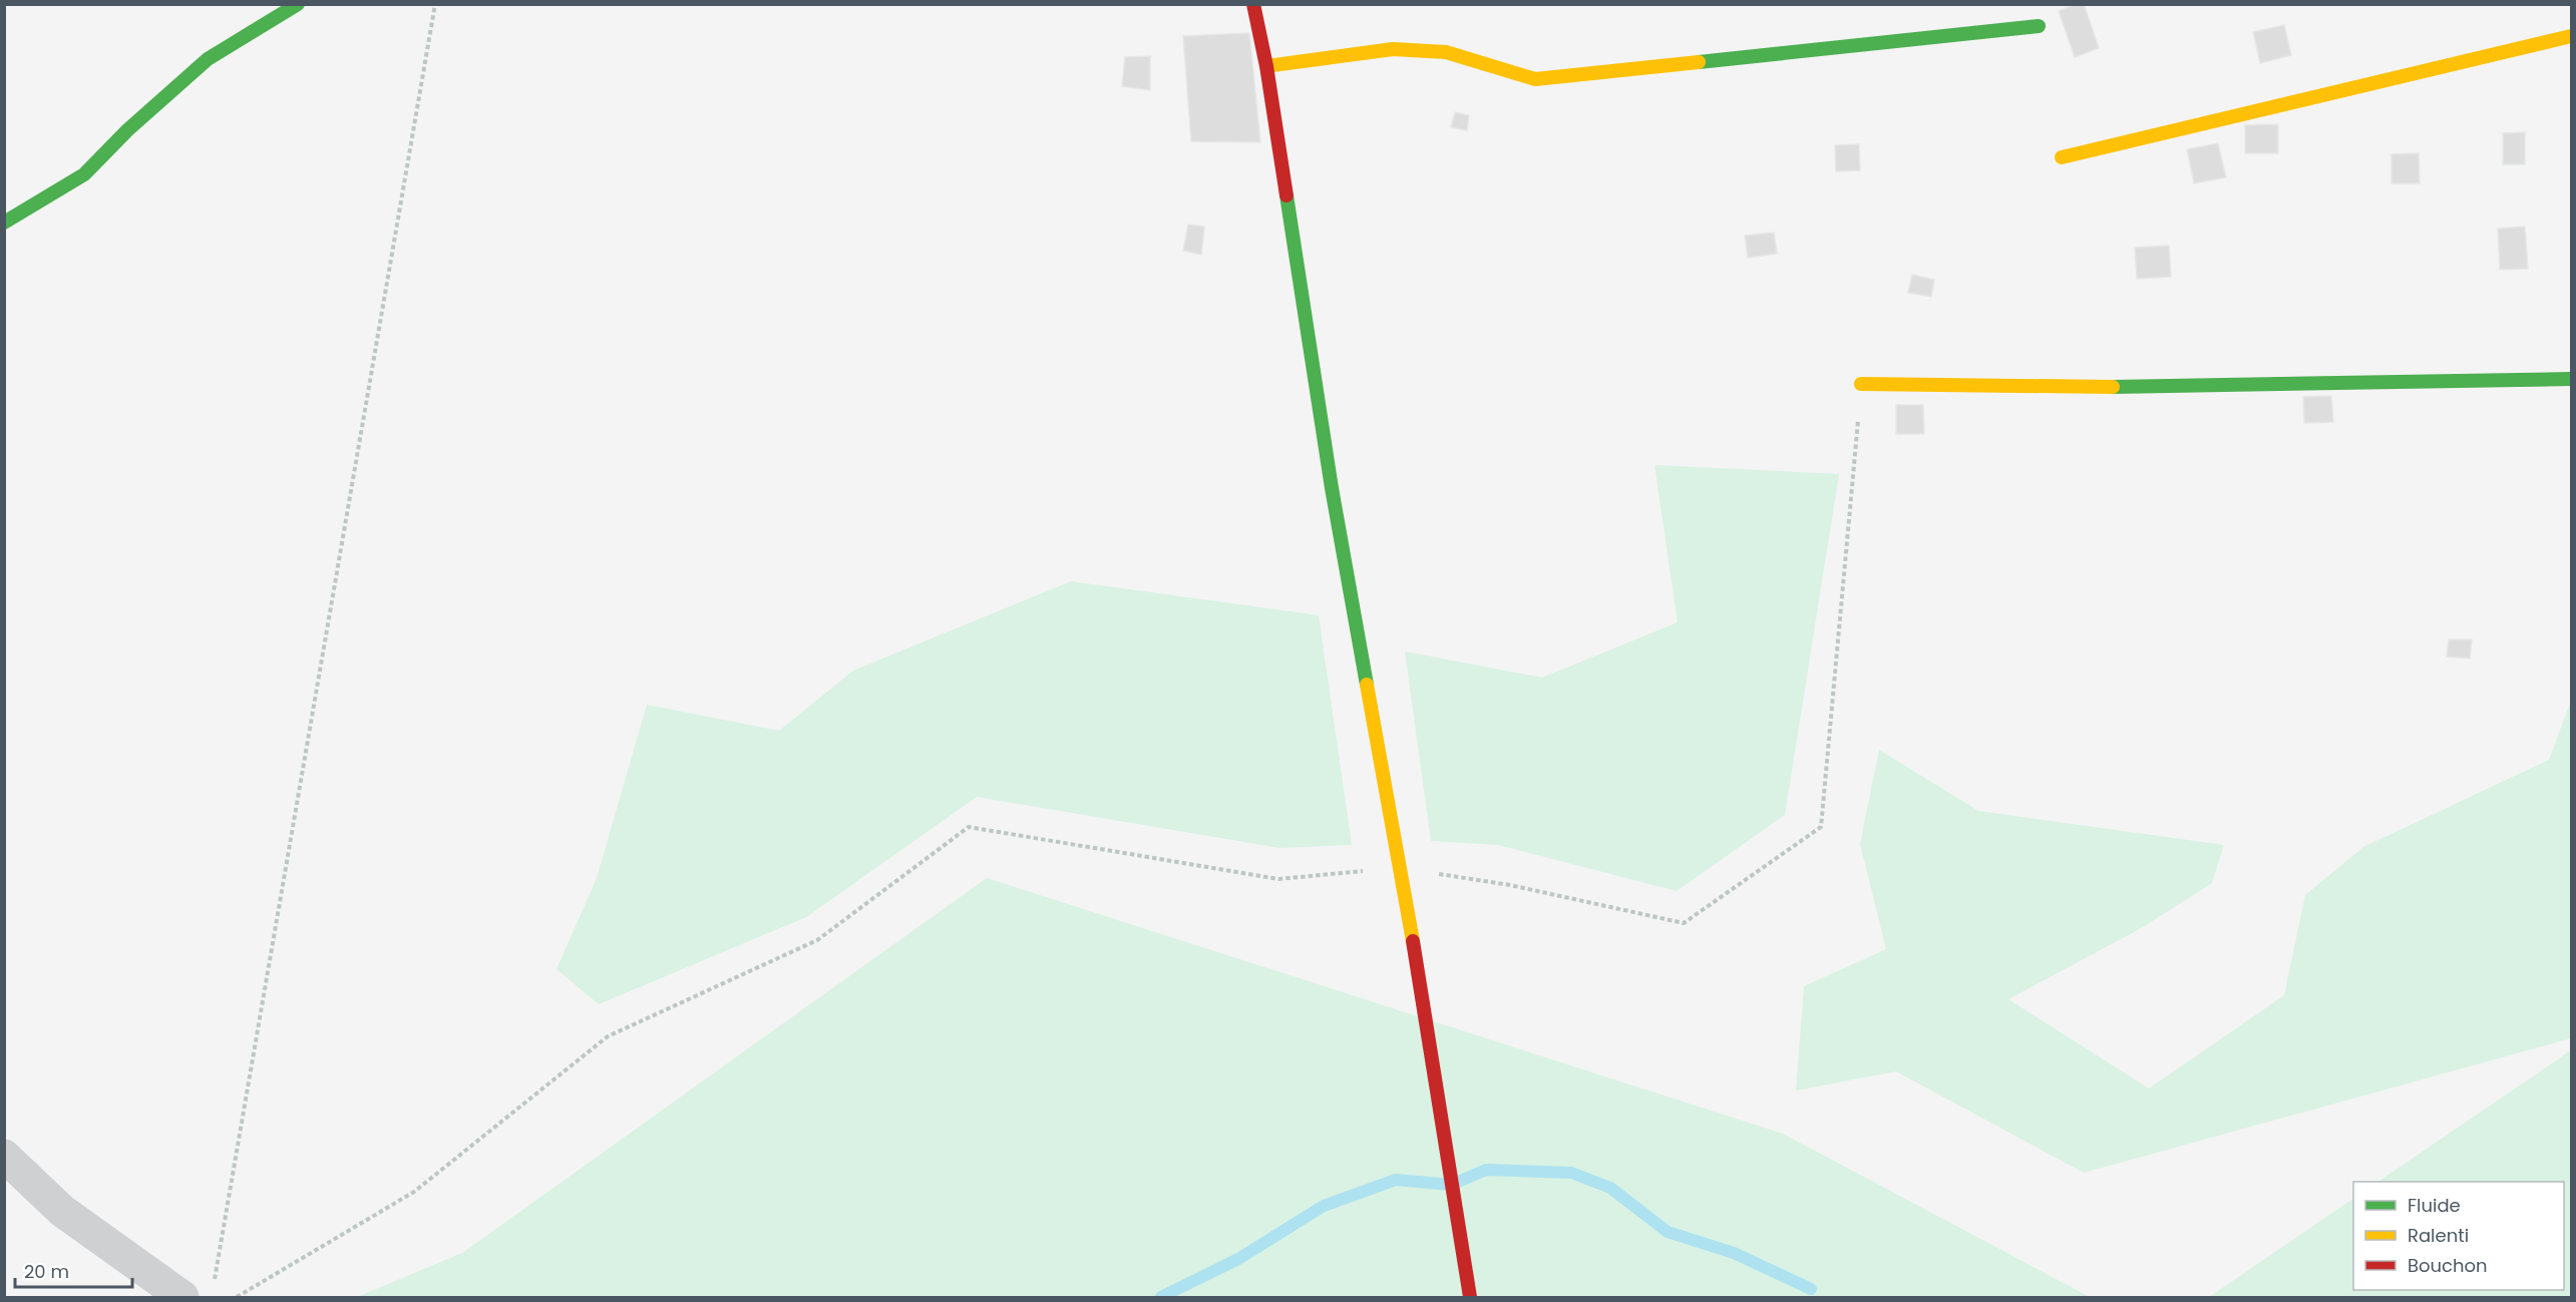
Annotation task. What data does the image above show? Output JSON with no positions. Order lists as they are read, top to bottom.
{
  "legend": ["Fluide", "Ralenti", "Bouchon"],
  "scale_bar": "20 m"
}
